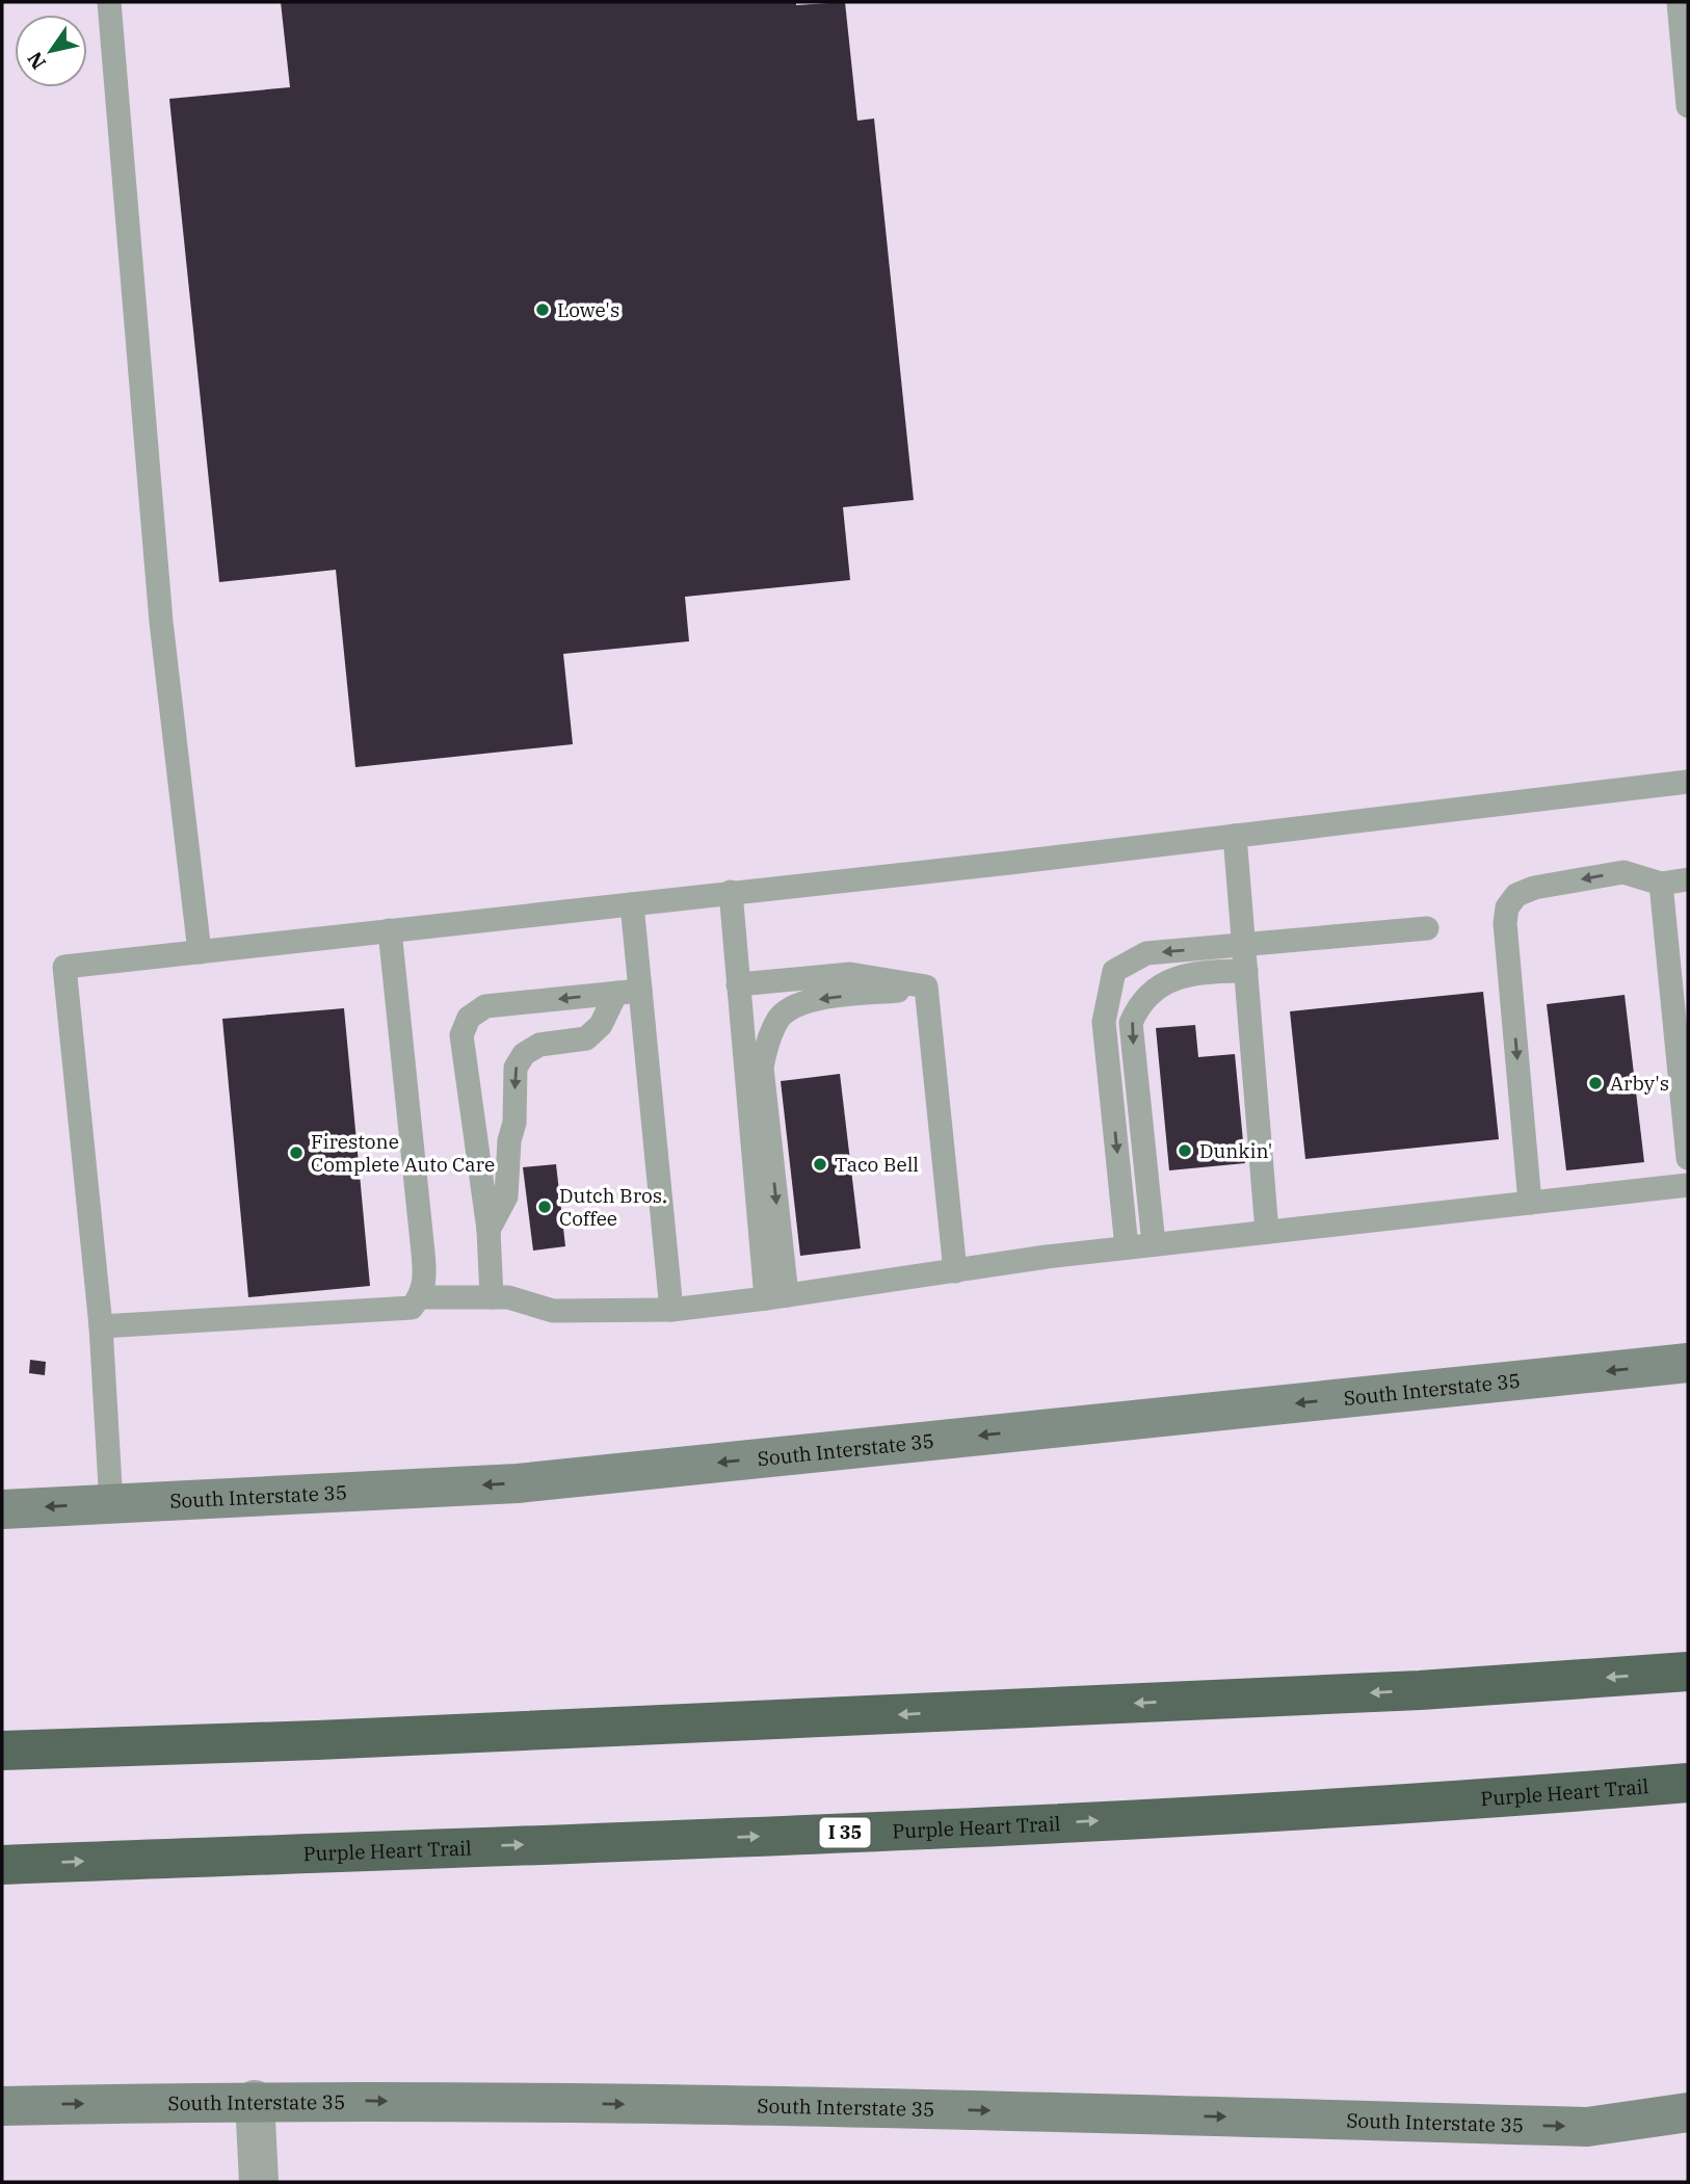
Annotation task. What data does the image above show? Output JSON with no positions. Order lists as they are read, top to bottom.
{
  "streets": {
    "highway": ["Purple Heart Trail", "I 35"],
    "main road": ["South Interstate 35"]
  },
  "places": [
    "Lowe's",
    "Arby's",
    "Dunkin'",
    "Firestone Complete Auto Care",
    "Taco Bell",
    "Dutch Bros. Coffee"
  ],
  "north": "bottom left"
}
